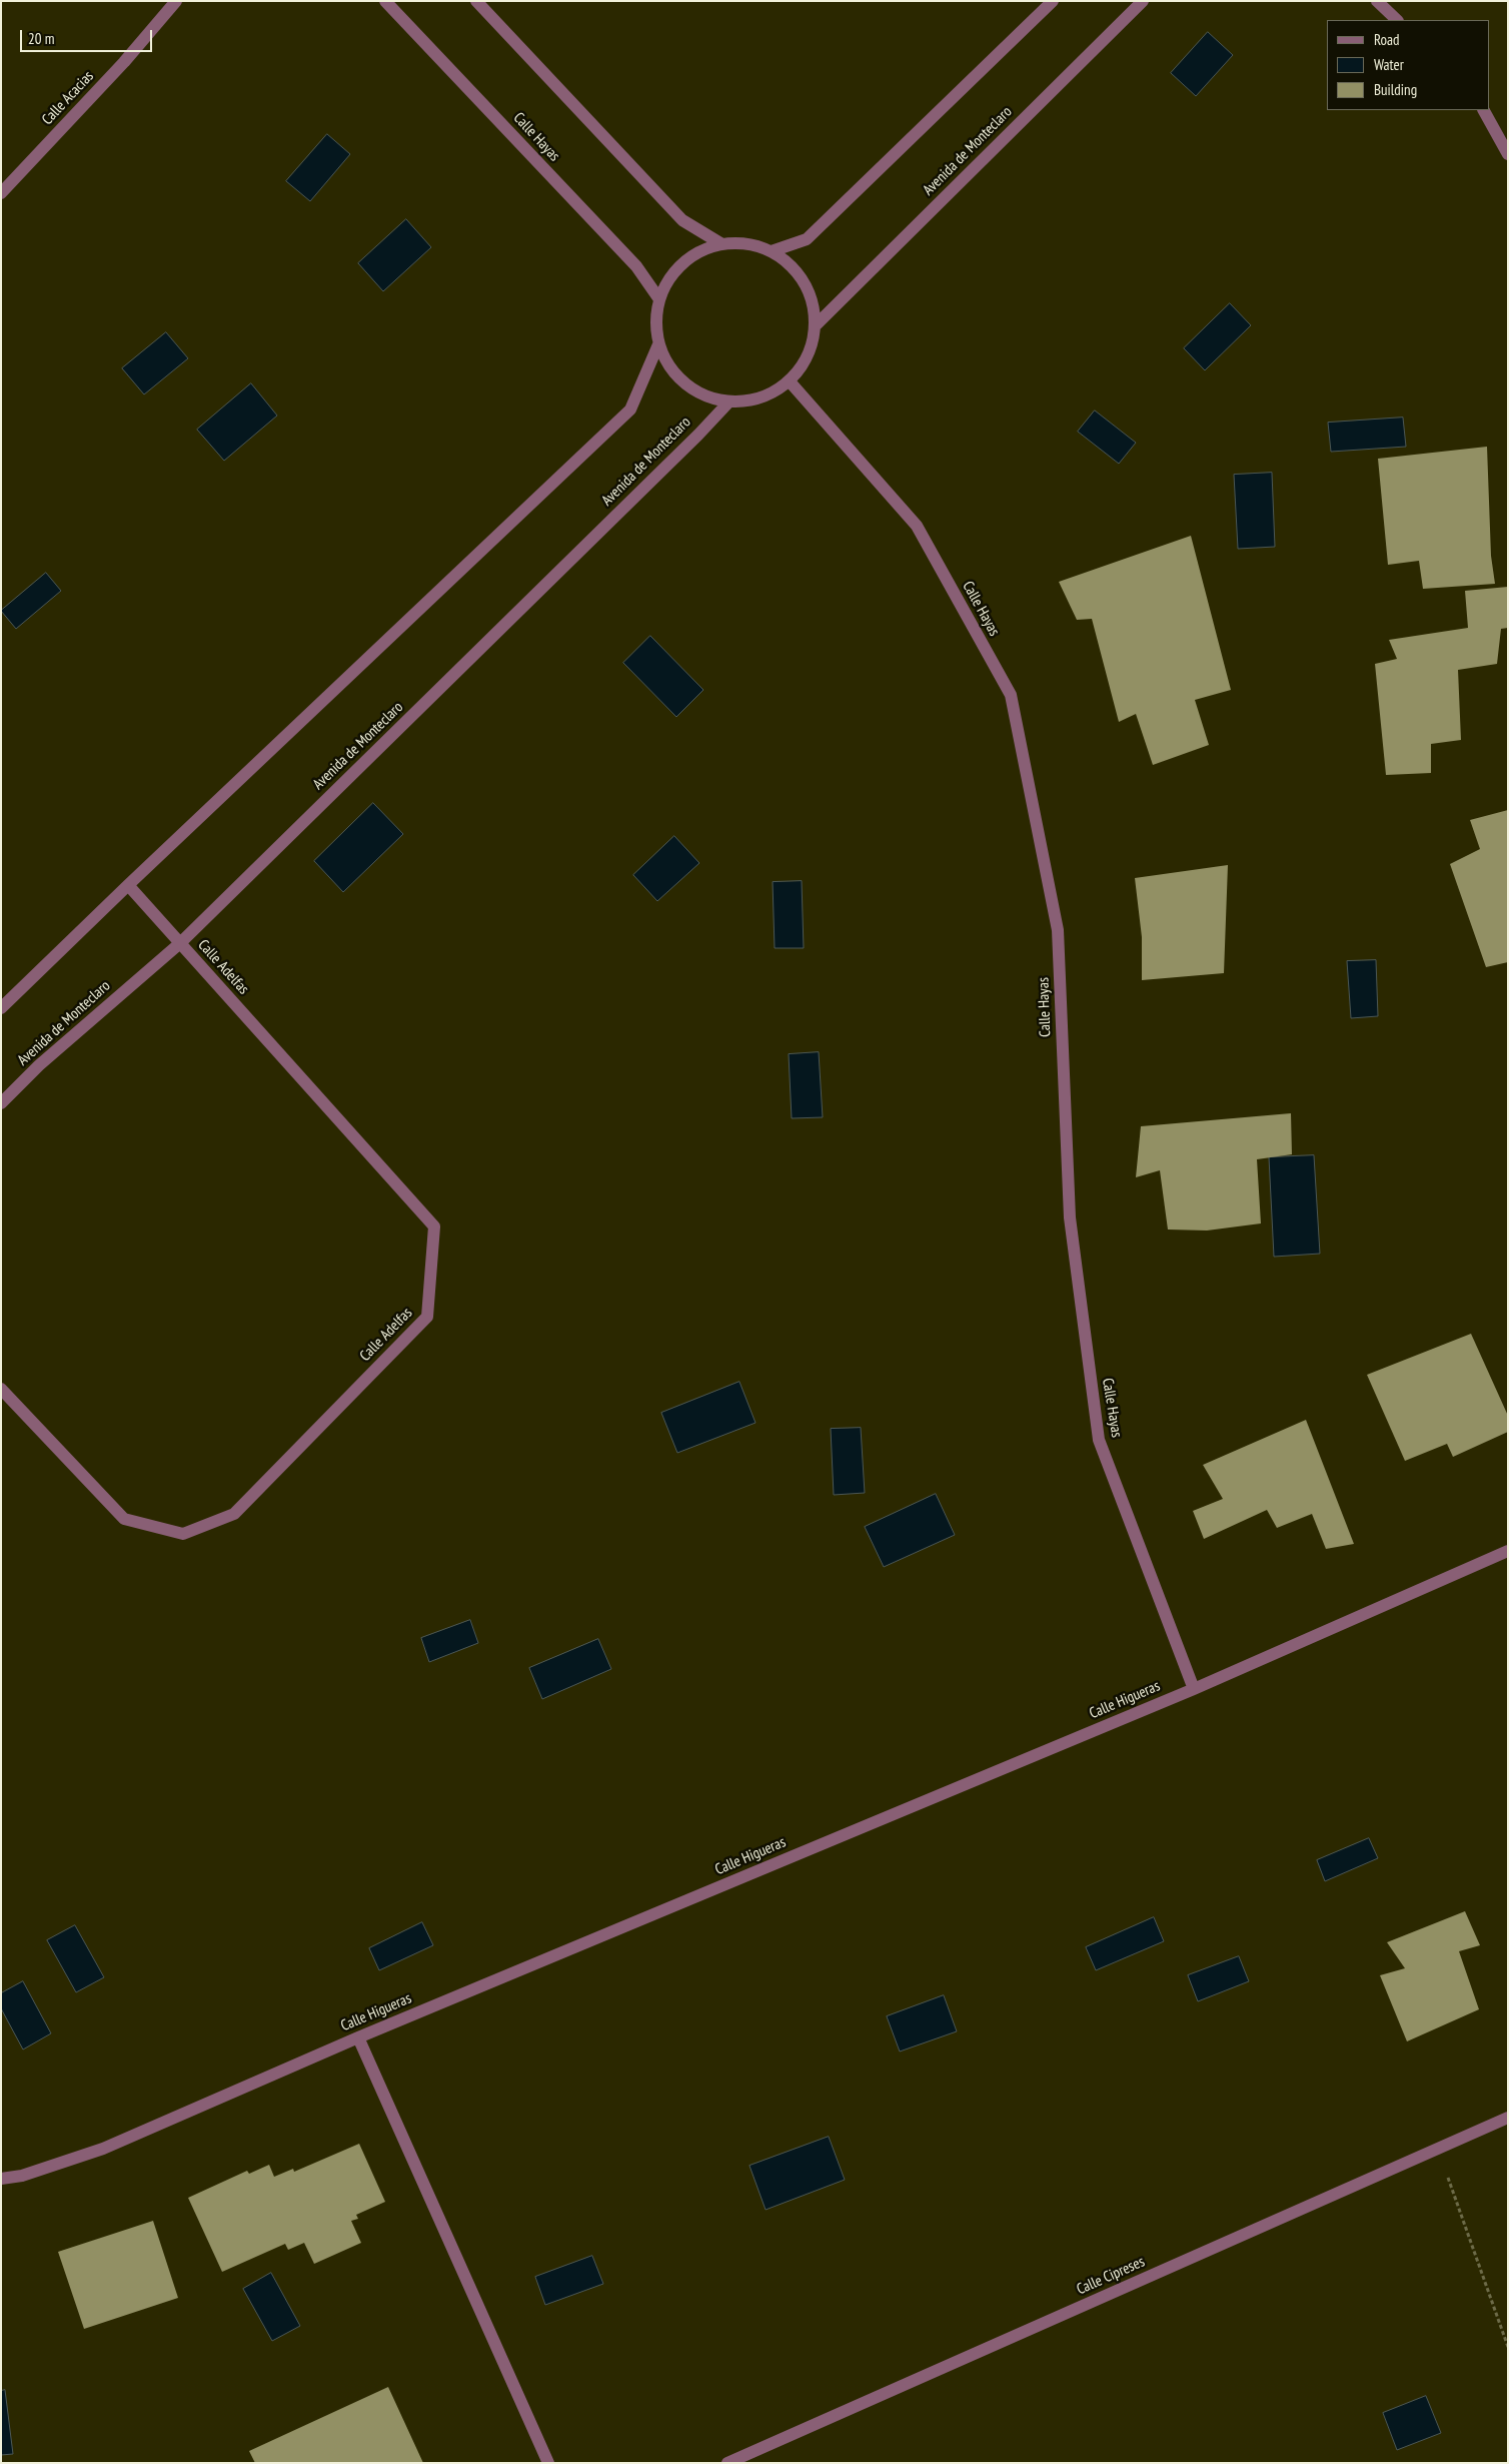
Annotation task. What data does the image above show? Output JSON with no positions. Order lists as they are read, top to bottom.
{
  "streets": {
    "street": [
      "Calle Acacias",
      "Calle Hayas",
      "Avenida de Monteclaro",
      "Calle Adelfas",
      "Calle Higueras",
      "Calle Cipreses"
    ]
  },
  "crossings": [
    ["Calle Hayas", "Avenida de Monteclaro"],
    ["Calle Hayas", "Calle Higueras"],
    ["Avenida de Monteclaro", "Calle Adelfas"]
  ],
  "legend": ["Road", "Water", "Building"],
  "scale_bar": "20 m"
}
